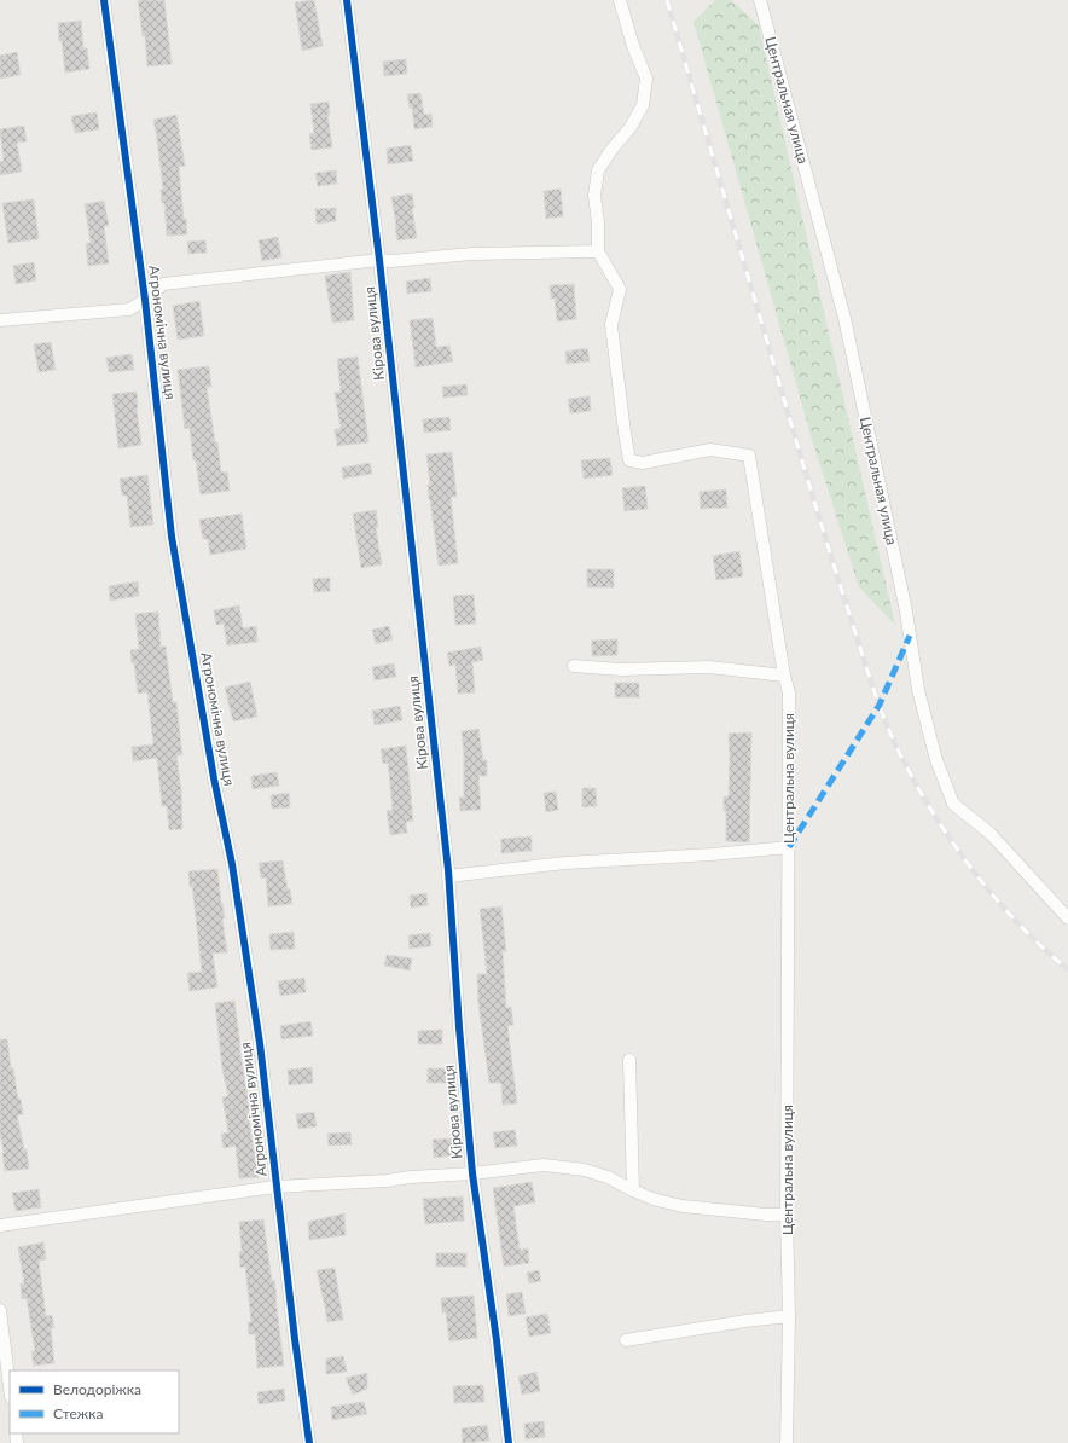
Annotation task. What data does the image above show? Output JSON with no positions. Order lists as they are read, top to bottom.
{
  "streets": {
    "street": [
      "Центральная улица",
      "Агрономічна вулиця",
      "Кірова вулиця",
      "Центральна вулиця"
    ]
  },
  "legend": ["Велодоріжка", "Стежка"]
}
